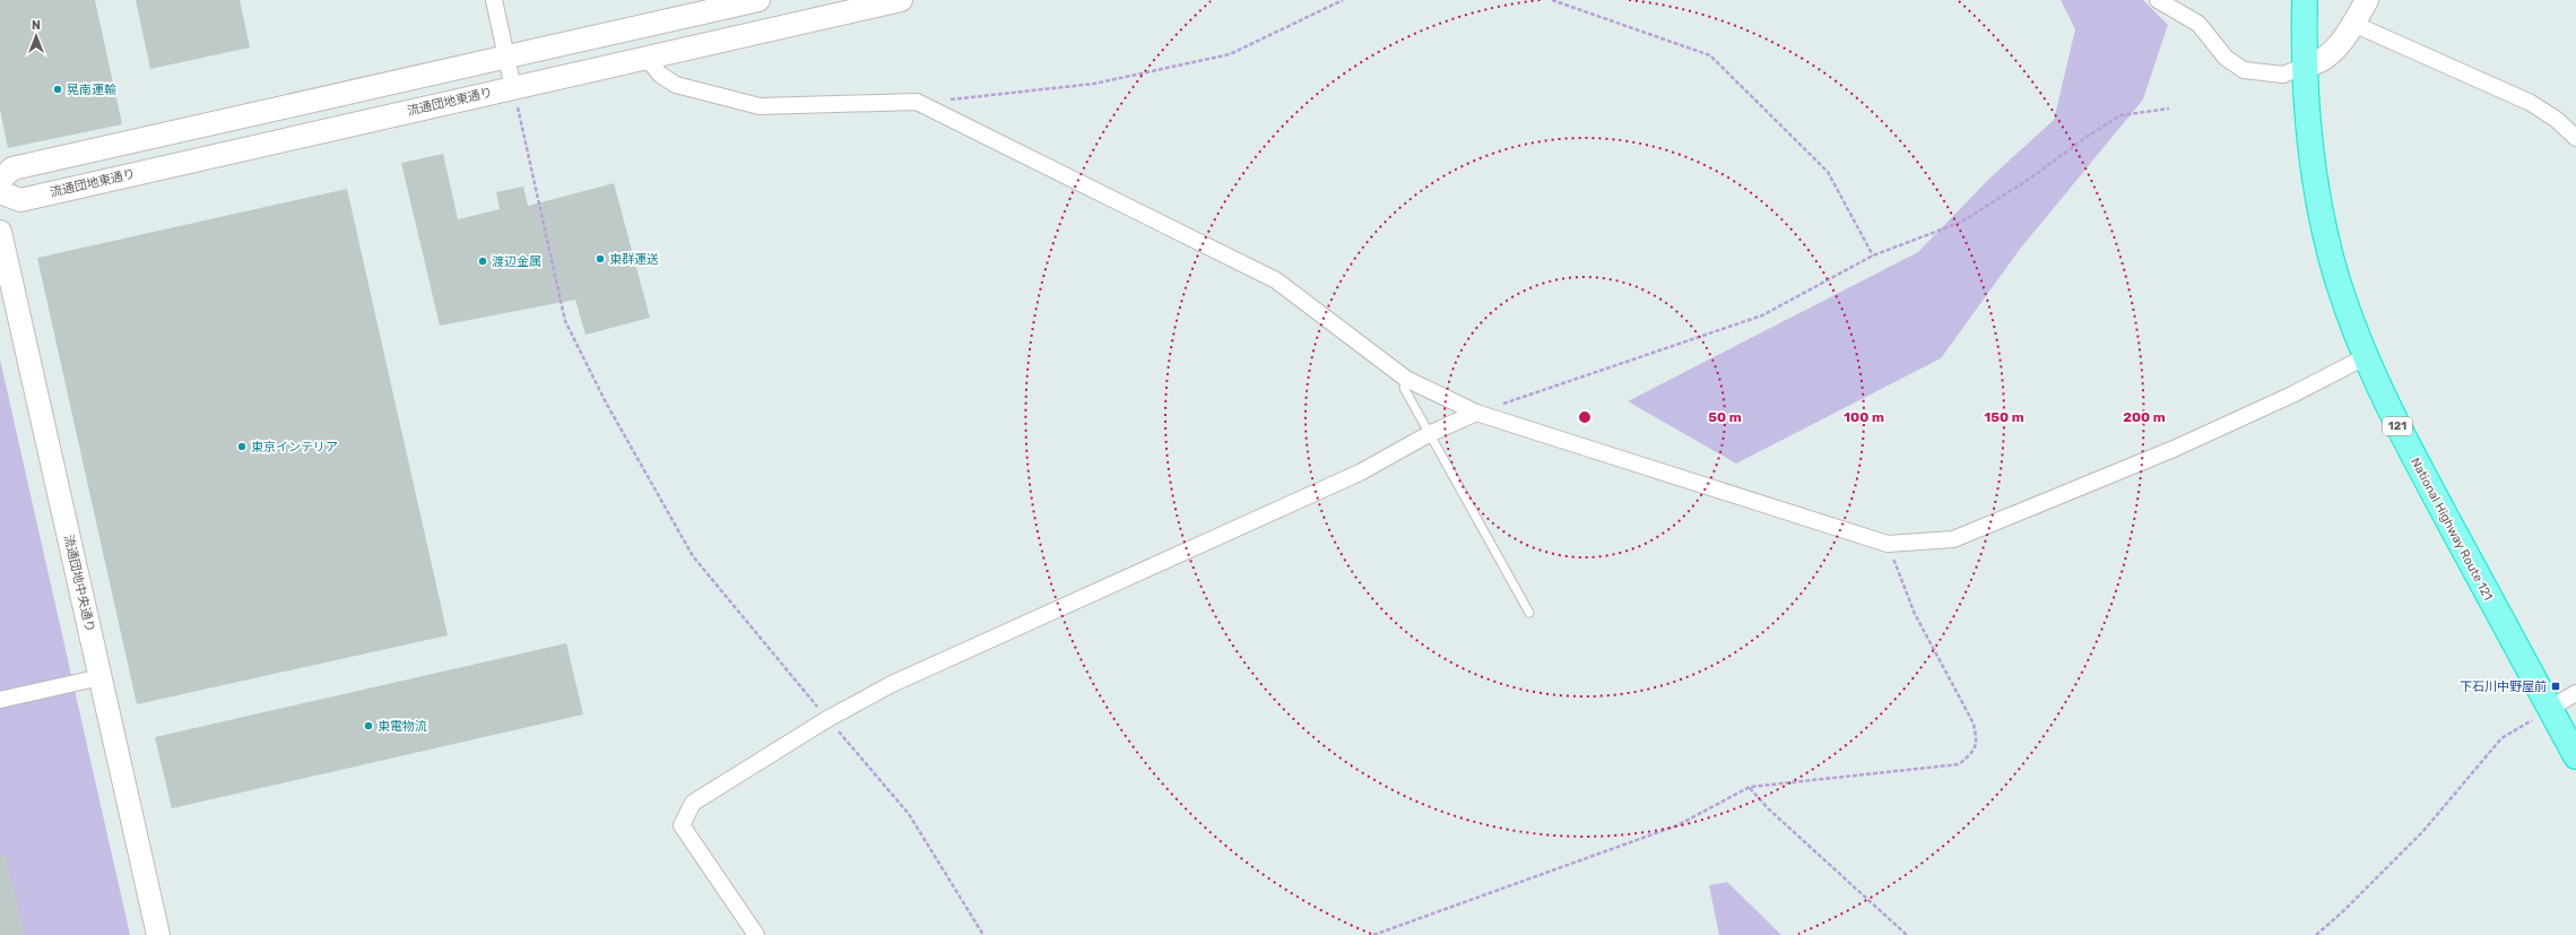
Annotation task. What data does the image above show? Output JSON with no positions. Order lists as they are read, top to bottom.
{
  "streets": {
    "highway": ["121", "National Highway Route 121"],
    "street": ["流通団地東通り", "流通団地中央通り"]
  },
  "places": {
    "other": [
      "晃南運輸",
      "東群運送",
      "渡辺金属",
      "東京インテリア",
      "東電物流"
    ],
    "transit": ["下石川中野屋前"]
  },
  "north": "top",
  "rings": [
    "50 m",
    "100 m",
    "150 m",
    "200 m"
  ]
}
